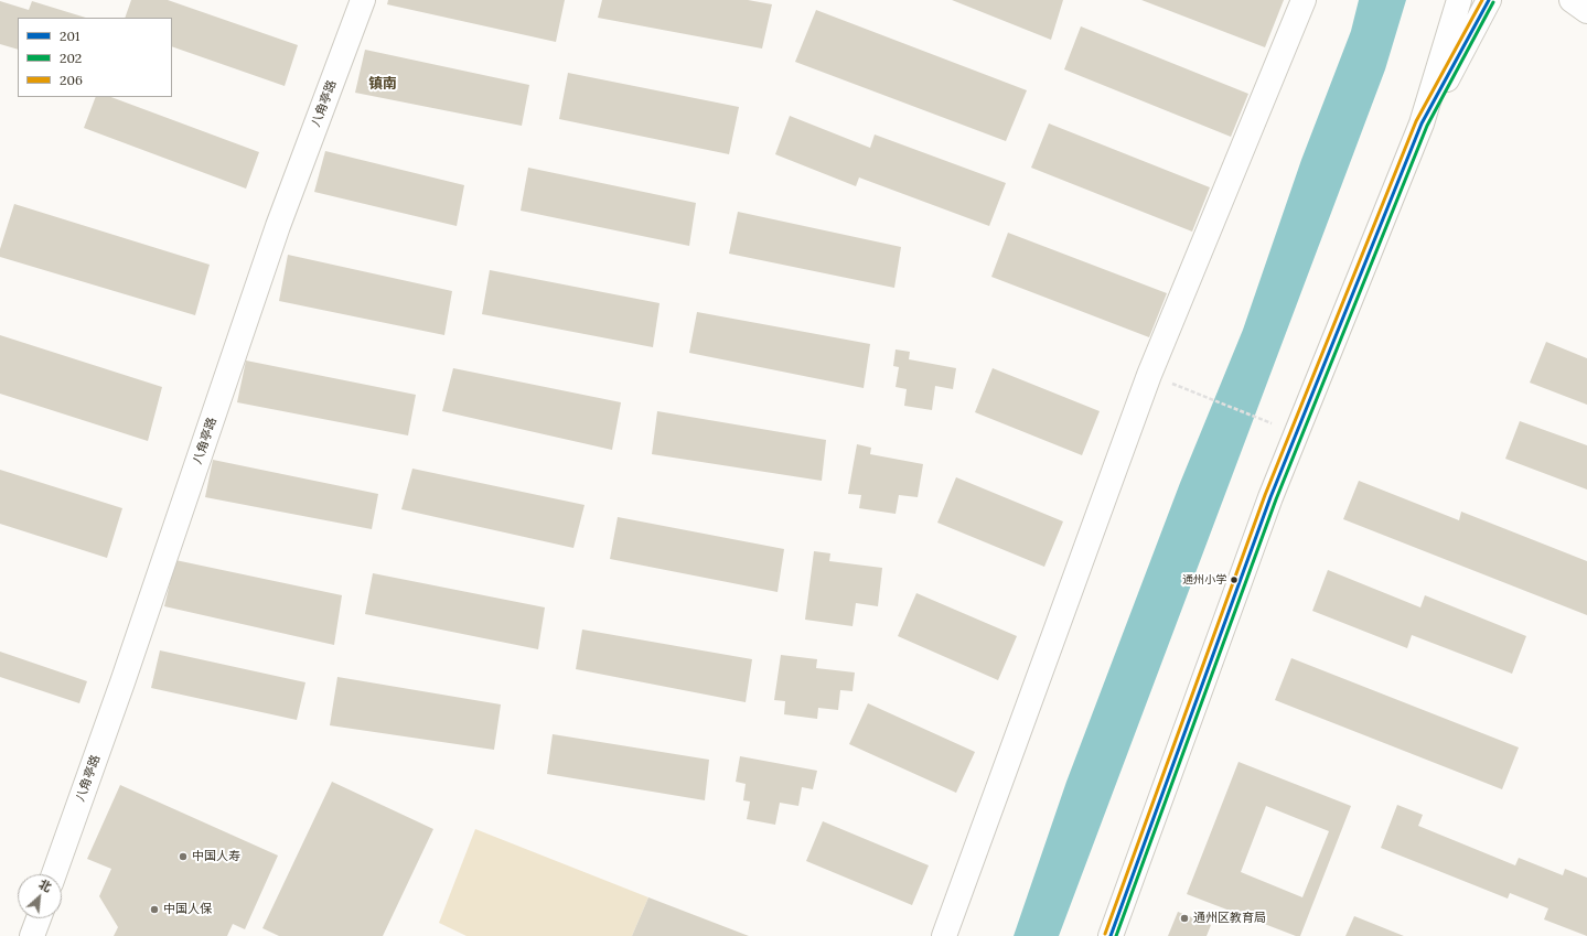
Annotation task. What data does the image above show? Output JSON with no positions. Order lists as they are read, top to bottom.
{
  "streets": {
    "street": ["八角亭路"]
  },
  "districts": ["镇南"],
  "places": [
    "通州小学",
    "中国人寿",
    "中国人保",
    "通州区教育局"
  ],
  "lines": ["transit line 201", "transit line 206", "transit line 202"],
  "legend": ["201", "202", "206"],
  "north": "top right"
}
